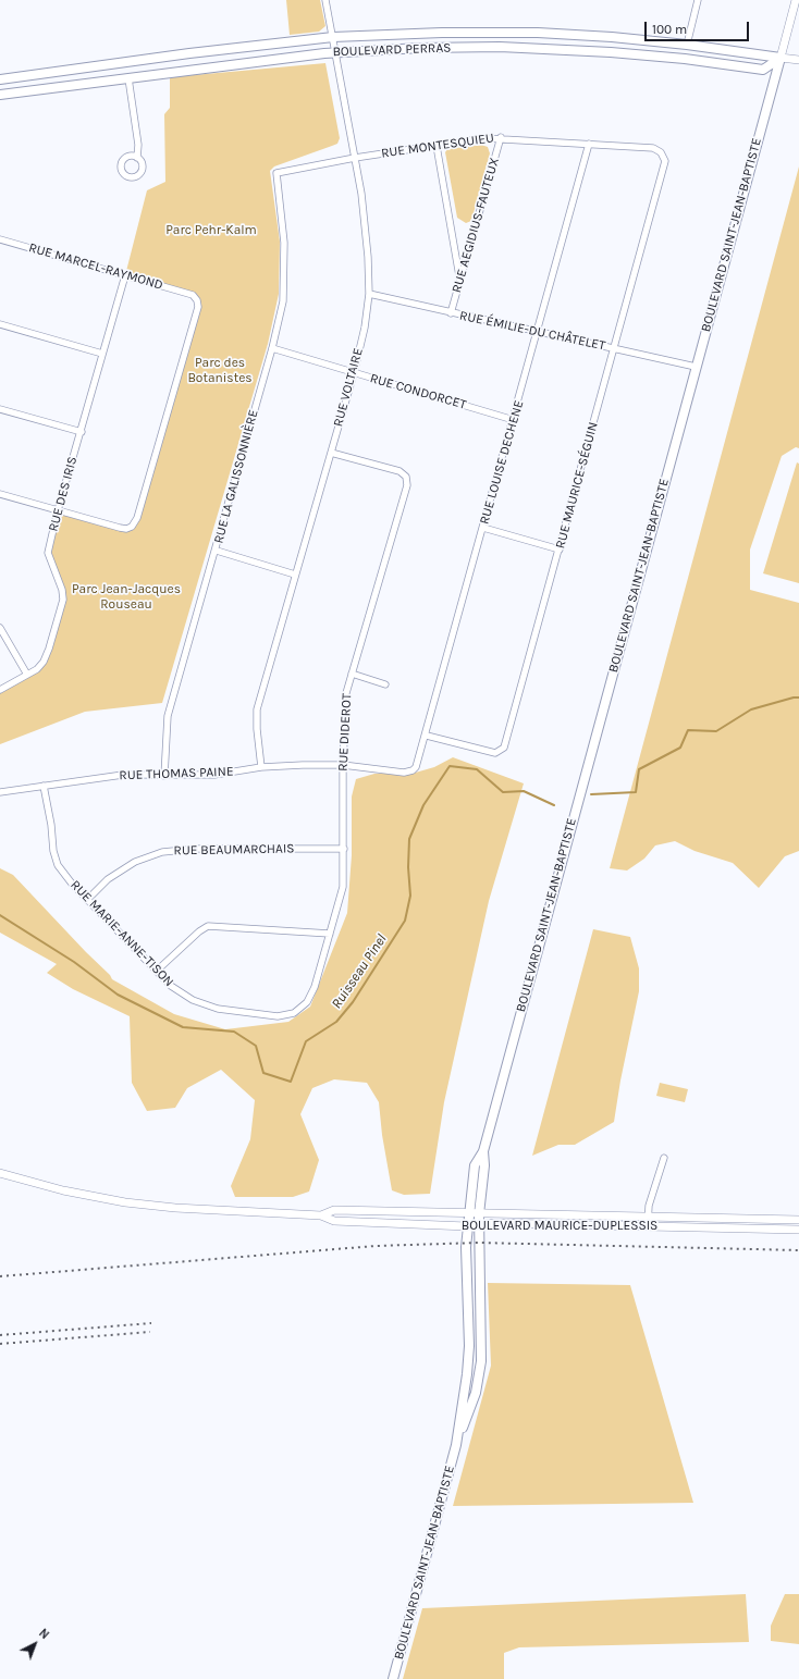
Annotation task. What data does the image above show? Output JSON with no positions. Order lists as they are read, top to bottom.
{
  "streets": {
    "main road": ["BOULEVARD PERRAS", "BOULEVARD SAINT-JEAN-BAPTISTE"],
    "street": [
      "RUE MONTESQUIEU",
      "RUE AEGIDIUS-FAUTEUX",
      "RUE MARCEL-RAYMOND",
      "RUE ÉMILIE-DU CHÂTELET",
      "RUE VOLTAIRE",
      "RUE CONDORCET",
      "RUE LOUISE DECHENE",
      "RUE LA GALISSONNIÈRE",
      "RUE MAURICE-SÉGUIN",
      "RUE DES IRIS",
      "RUE DIDEROT",
      "RUE THOMAS PAINE",
      "RUE BEAUMARCHAIS",
      "RUE MARIE-ANNE-TISON",
      "BOULEVARD MAURICE-DUPLESSIS"
    ]
  },
  "crossings": [
    ["BOULEVARD PERRAS", "BOULEVARD SAINT-JEAN-BAPTISTE"],
    ["BOULEVARD PERRAS", "RUE VOLTAIRE"],
    ["RUE MONTESQUIEU", "RUE AEGIDIUS-FAUTEUX"],
    ["RUE MONTESQUIEU", "RUE VOLTAIRE"],
    ["RUE MONTESQUIEU", "RUE LOUISE DECHENE"],
    ["RUE MONTESQUIEU", "RUE LA GALISSONNIÈRE"],
    ["RUE MONTESQUIEU", "RUE MAURICE-SÉGUIN"],
    ["RUE AEGIDIUS-FAUTEUX", "RUE ÉMILIE-DU CHÂTELET"],
    ["BOULEVARD SAINT-JEAN-BAPTISTE", "RUE ÉMILIE-DU CHÂTELET"],
    ["BOULEVARD SAINT-JEAN-BAPTISTE", "BOULEVARD MAURICE-DUPLESSIS"],
    ["RUE MARCEL-RAYMOND", "RUE DES IRIS"],
    ["RUE ÉMILIE-DU CHÂTELET", "RUE VOLTAIRE"],
    ["RUE ÉMILIE-DU CHÂTELET", "RUE LOUISE DECHENE"],
    ["RUE ÉMILIE-DU CHÂTELET", "RUE MAURICE-SÉGUIN"],
    ["RUE VOLTAIRE", "RUE CONDORCET"],
    ["RUE VOLTAIRE", "RUE DIDEROT"],
    ["RUE VOLTAIRE", "RUE THOMAS PAINE"],
    ["RUE CONDORCET", "RUE LOUISE DECHENE"],
    ["RUE CONDORCET", "RUE LA GALISSONNIÈRE"],
    ["RUE LOUISE DECHENE", "RUE MAURICE-SÉGUIN"],
    ["RUE LOUISE DECHENE", "RUE THOMAS PAINE"],
    ["RUE LA GALISSONNIÈRE", "RUE THOMAS PAINE"],
    ["RUE DIDEROT", "RUE THOMAS PAINE"],
    ["RUE DIDEROT", "RUE BEAUMARCHAIS"],
    ["RUE DIDEROT", "RUE MARIE-ANNE-TISON"],
    ["RUE THOMAS PAINE", "RUE MARIE-ANNE-TISON"],
    ["RUE BEAUMARCHAIS", "RUE MARIE-ANNE-TISON"]
  ],
  "water": ["Ruisseau Pinel"],
  "parks": ["Parc Pehr-Kalm", "Parc des Botanistes", "Parc Jean-Jacques Rouseau"],
  "scale_bar": "100 m",
  "north": "top right"
}
